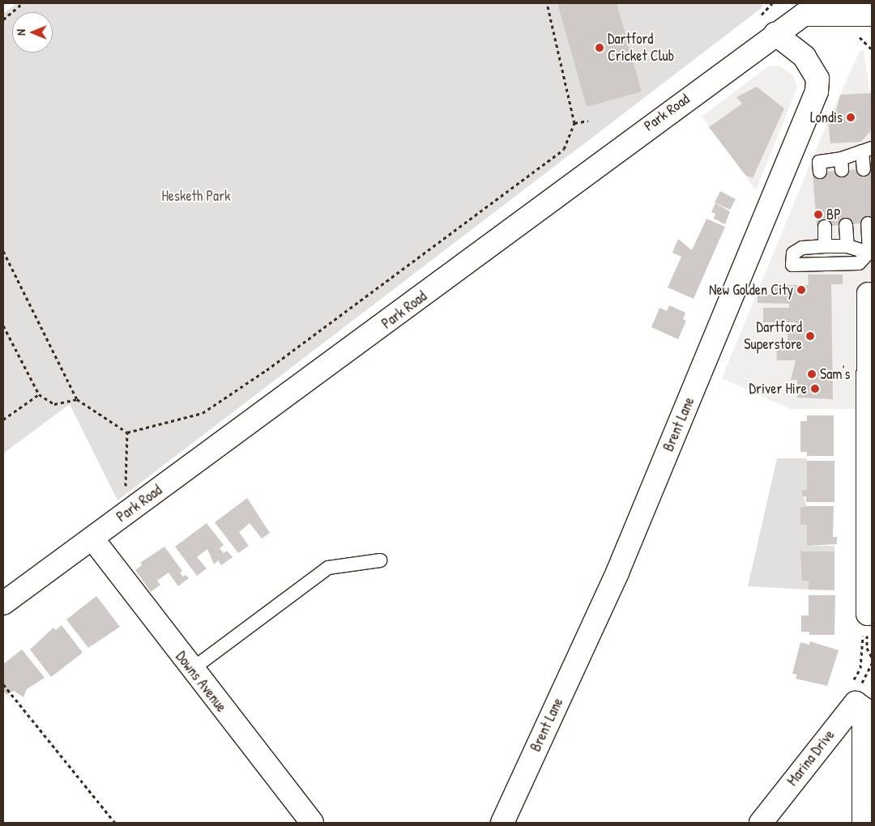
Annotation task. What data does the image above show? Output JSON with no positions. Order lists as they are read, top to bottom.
{
  "streets": {
    "street": [
      "Park Road",
      "Brent Lane",
      "Downs Avenue",
      "Marina Drive"
    ]
  },
  "crossings": [
    ["Park Road", "Brent Lane"],
    ["Park Road", "Downs Avenue"]
  ],
  "parks": ["Hesketh Park"],
  "places": [
    "Dartford Cricket Club",
    "Londis",
    "BP",
    "New Golden City",
    "Dartford Superstore",
    "Sam's",
    "Driver Hire"
  ],
  "north": "left"
}
